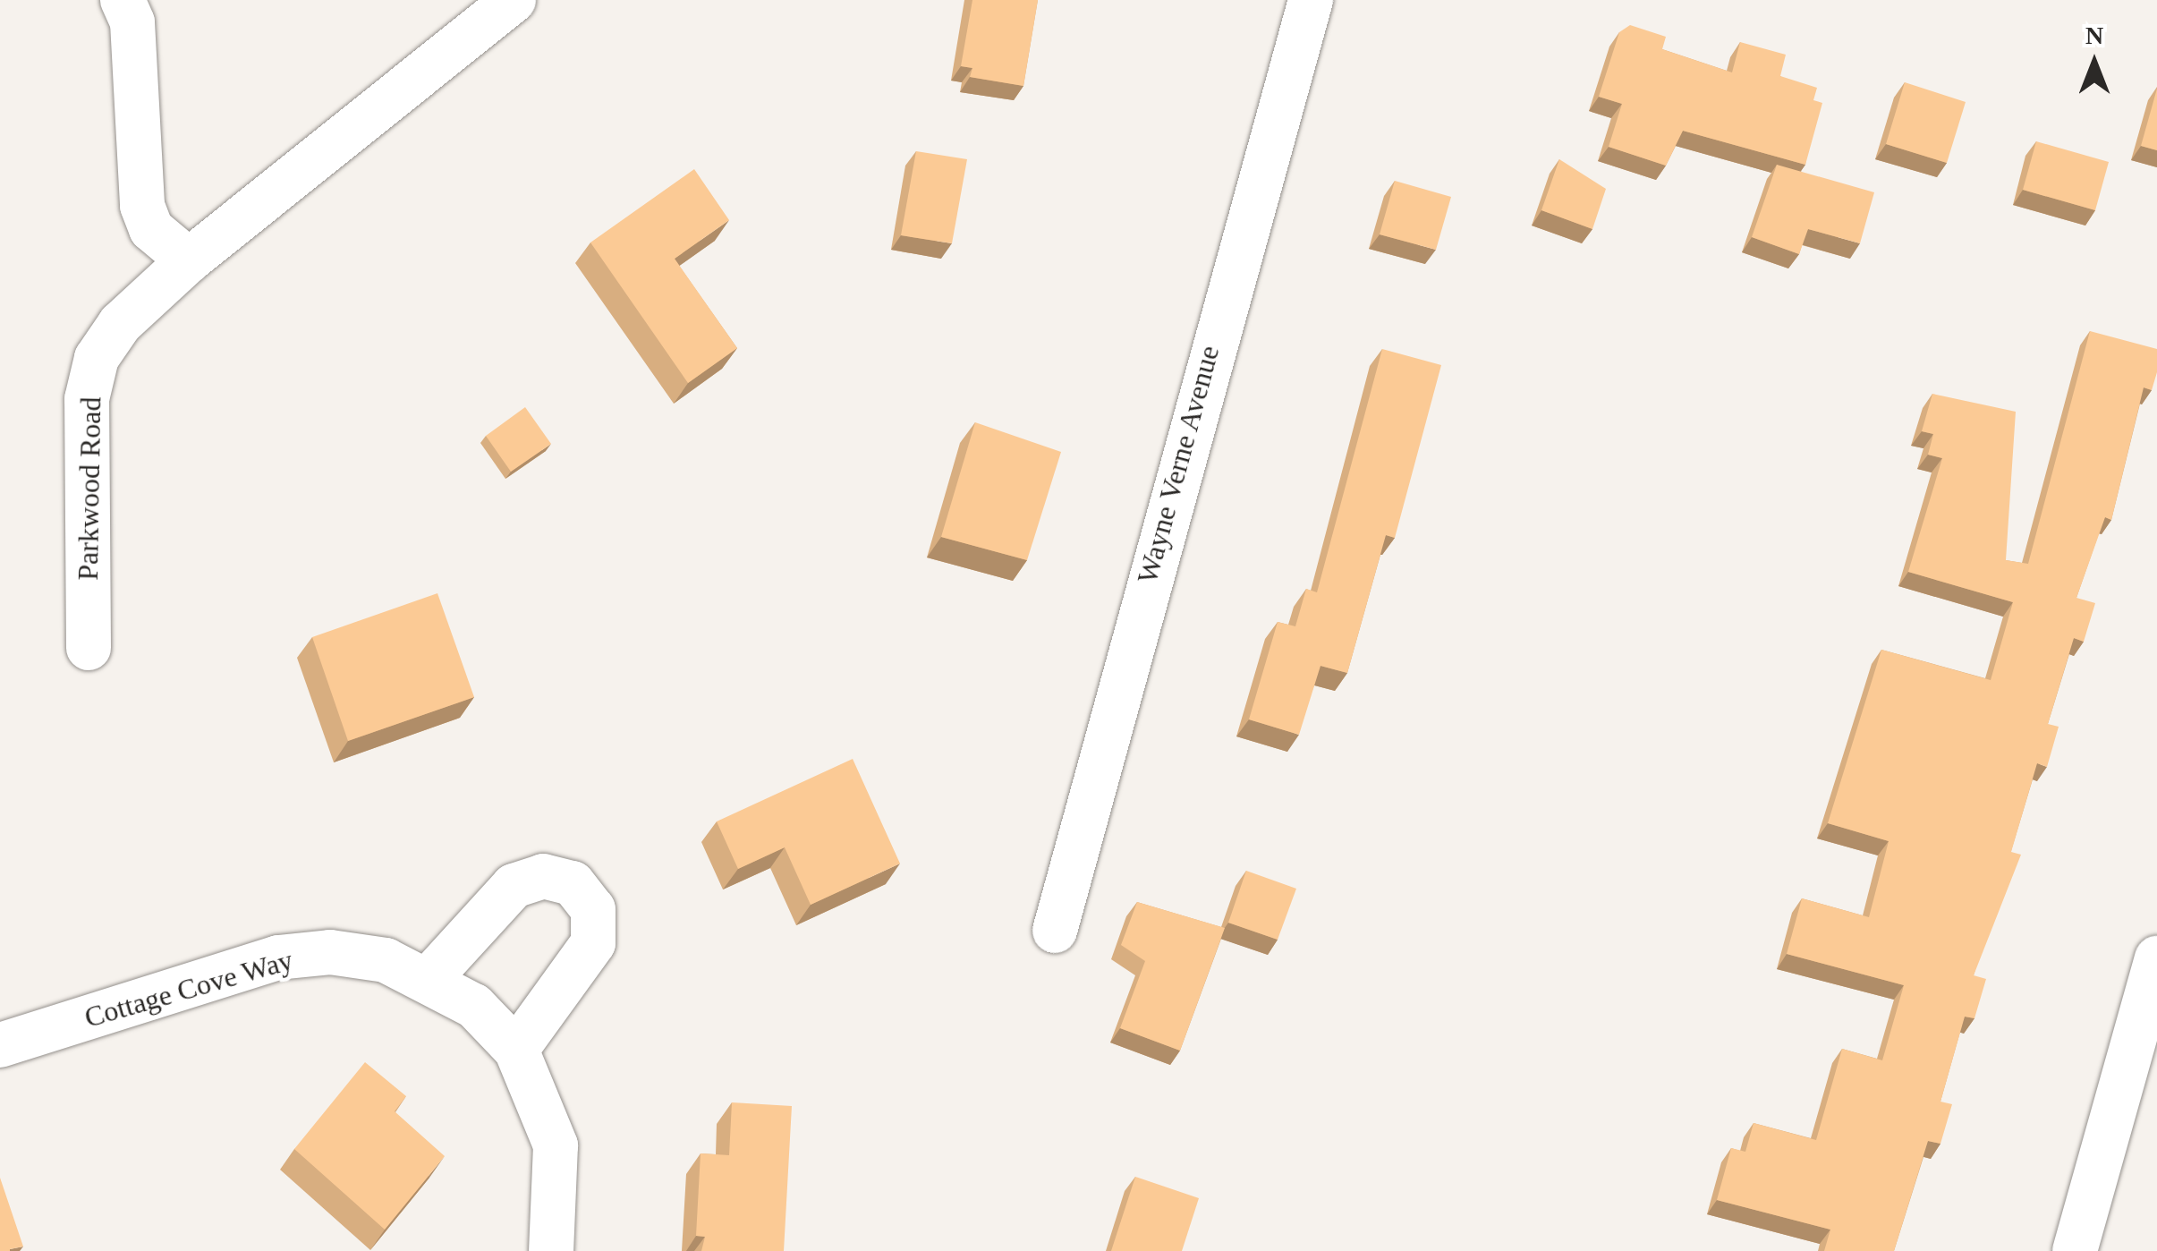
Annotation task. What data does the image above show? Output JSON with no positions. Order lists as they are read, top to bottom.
{
  "streets": {
    "street": ["Wayne Verne Avenue", "Parkwood Road", "Cottage Cove Way"]
  },
  "north": "top"
}
